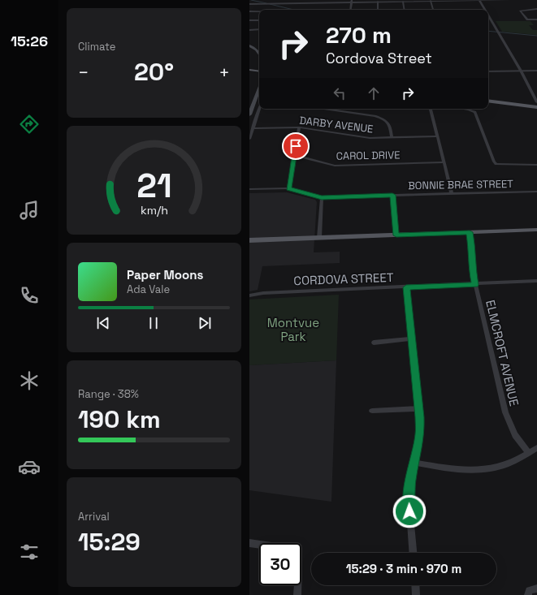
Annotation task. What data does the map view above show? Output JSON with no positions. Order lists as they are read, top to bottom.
{
  "streets": {
    "street": [
      "DARBY AVENUE",
      "CAROL DRIVE",
      "BONNIE BRAE STREET",
      "CORDOVA STREET",
      "ELMCROFT AVENUE"
    ]
  },
  "crossings": [
    ["CORDOVA STREET", "ELMCROFT AVENUE"]
  ],
  "parks": ["Montvue Park"],
  "page": {
    "tabs": "15:26",
    "tile": [
      "Climate",
      ["Range · 38%", "190 km"],
      ["Arrival", "15:29"]
    ],
    "turn": ["270 m", "Cordova Street"],
    "heat": ["−", "20°", "+"],
    "song": ["Paper Moons", "Ada Vale"],
    "limit": "30",
    "trip": "15:29 · 3 min · 970 m",
    "gauge": ["21", "km/h"]
  }
}
